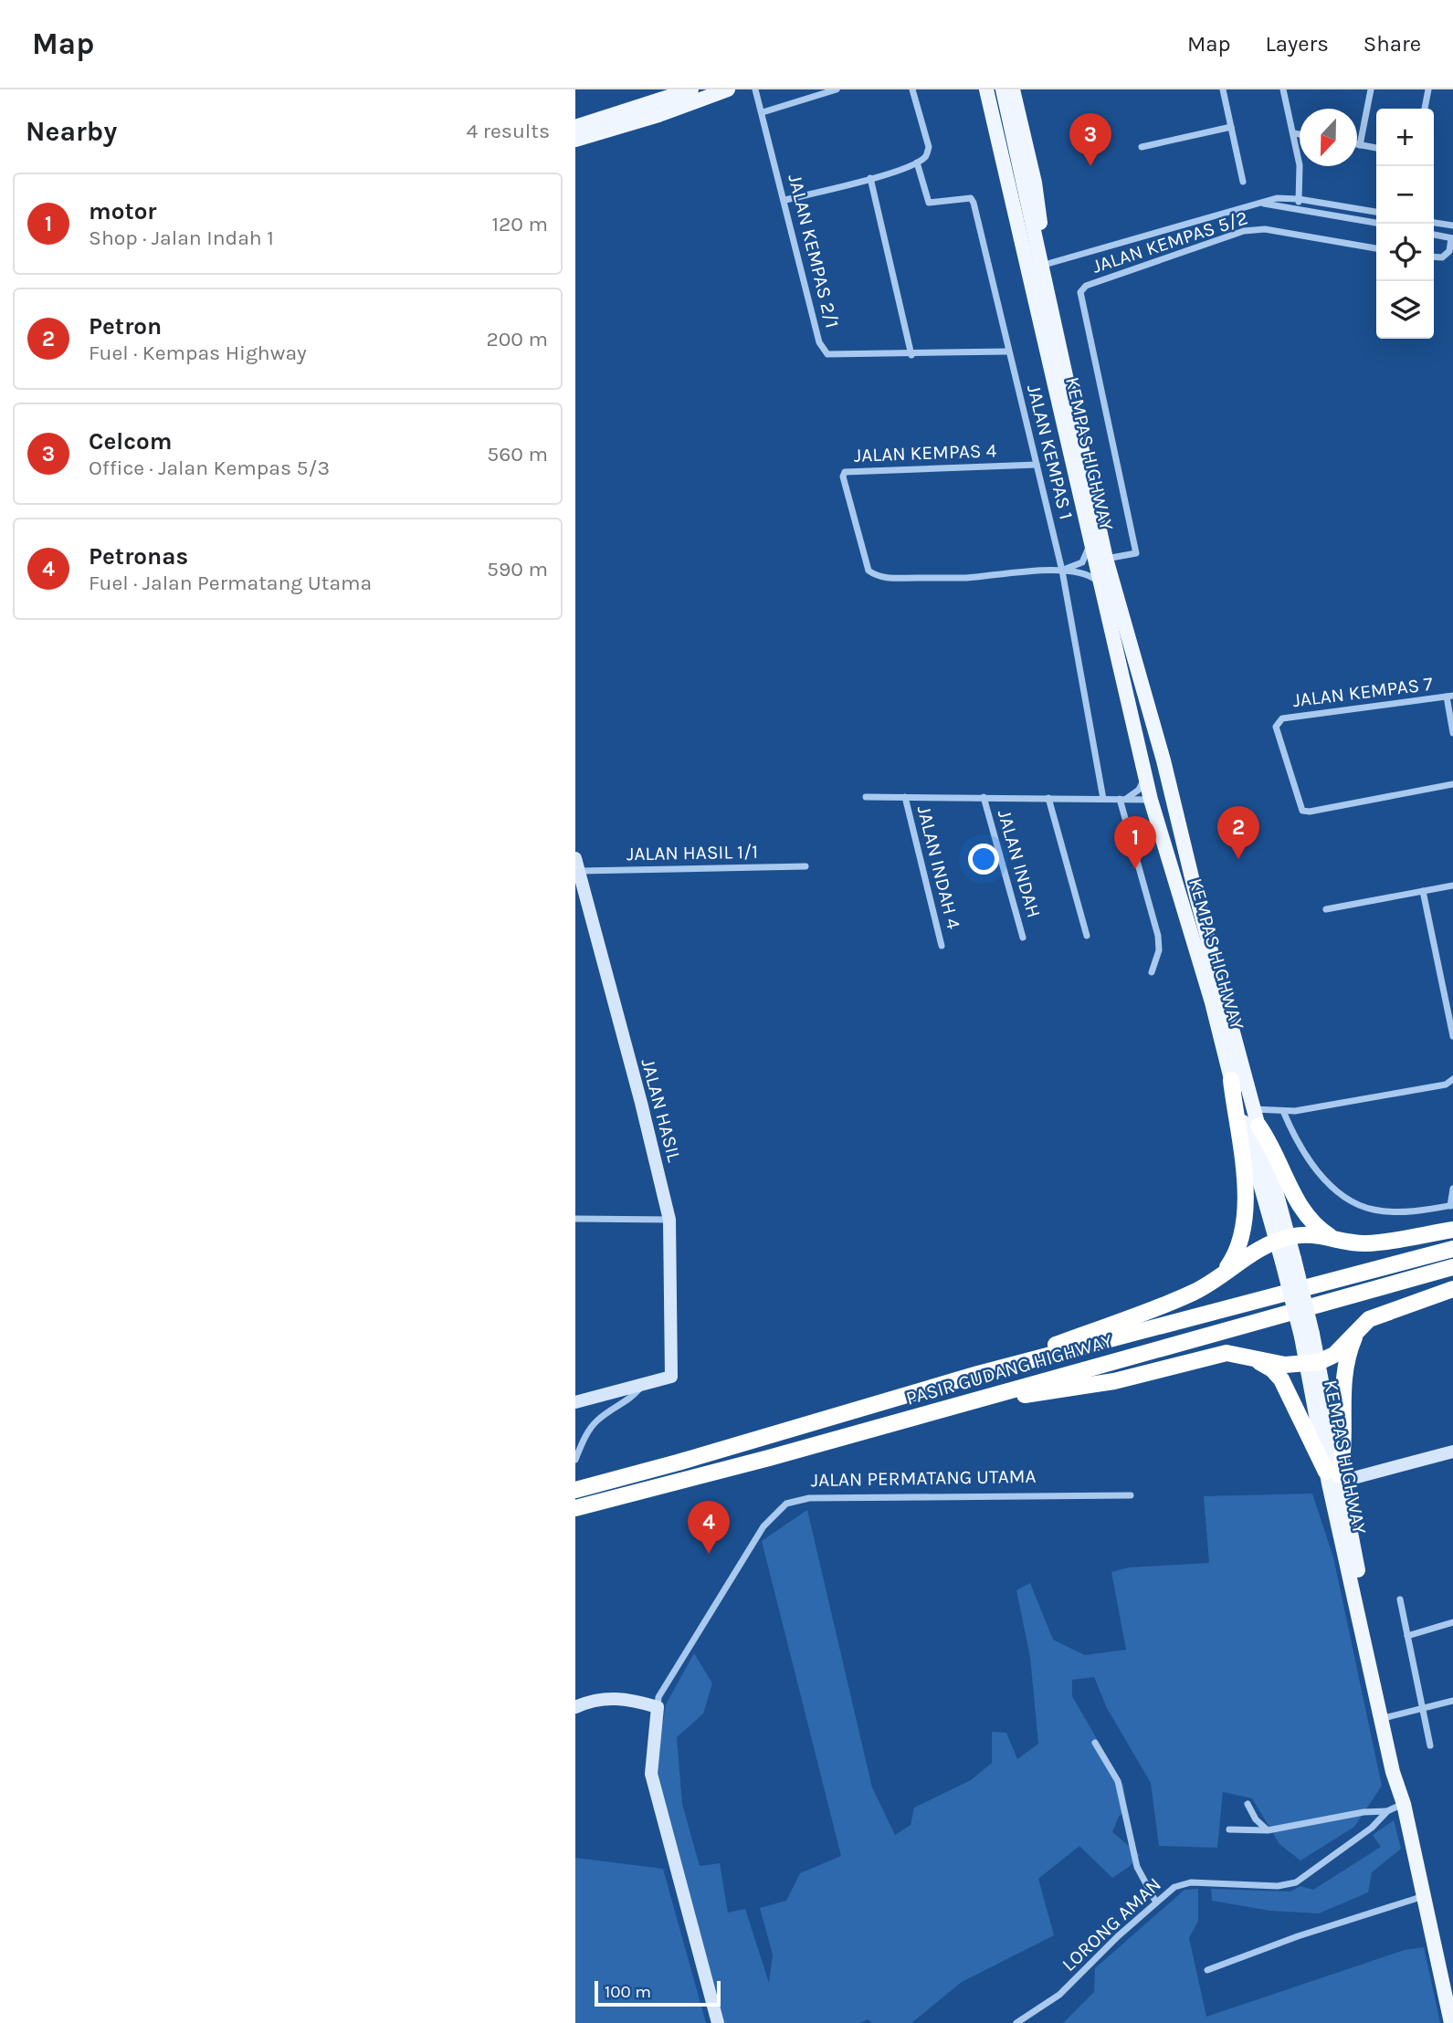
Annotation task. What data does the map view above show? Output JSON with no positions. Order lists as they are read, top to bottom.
{
  "streets": {
    "highway": ["PASIR GUDANG HIGHWAY"],
    "main road": ["KEMPAS HIGHWAY"],
    "street": [
      "JALAN KEMPAS 5/2",
      "JALAN KEMPAS 2/1",
      "JALAN KEMPAS 1",
      "JALAN KEMPAS 4",
      "JALAN KEMPAS 7",
      "JALAN HASIL 1/1",
      "JALAN INDAH",
      "JALAN INDAH 4",
      "JALAN HASIL",
      "JALAN PERMATANG UTAMA",
      "LORONG AMAN"
    ]
  },
  "crossings": [
    ["JALAN KEMPAS 5/2", "KEMPAS HIGHWAY"],
    ["JALAN KEMPAS 2/1", "JALAN KEMPAS 1"],
    ["JALAN KEMPAS 1", "JALAN KEMPAS 4"],
    ["JALAN KEMPAS 1", "JALAN INDAH"],
    ["KEMPAS HIGHWAY", "JALAN INDAH"],
    ["KEMPAS HIGHWAY", "LORONG AMAN"],
    ["JALAN HASIL 1/1", "JALAN HASIL"],
    ["JALAN INDAH", "JALAN INDAH 4"]
  ],
  "scale_bar": "100 m",
  "north": "bottom",
  "page": {
    "header": "Map",
    "nav": ["Map", "Layers", "Share"],
    "heading": ["Nearby", "4 results"],
    "map_buttons": ["+", "−"],
    "pins": [
      "3",
      "2",
      "1",
      "4"
    ],
    "list": [
      {
        "mark": "1",
        "name": "motor",
        "note": "Shop · Jalan Indah 1",
        "value": "120 m"
      },
      {
        "mark": "2",
        "name": "Petron",
        "note": "Fuel · Kempas Highway",
        "value": "200 m"
      },
      {
        "mark": "3",
        "name": "Celcom",
        "note": "Office · Jalan Kempas 5/3",
        "value": "560 m"
      },
      {
        "mark": "4",
        "name": "Petronas",
        "note": "Fuel · Jalan Permatang Utama",
        "value": "590 m"
      }
    ],
    "scale": "100 m"
  }
}
